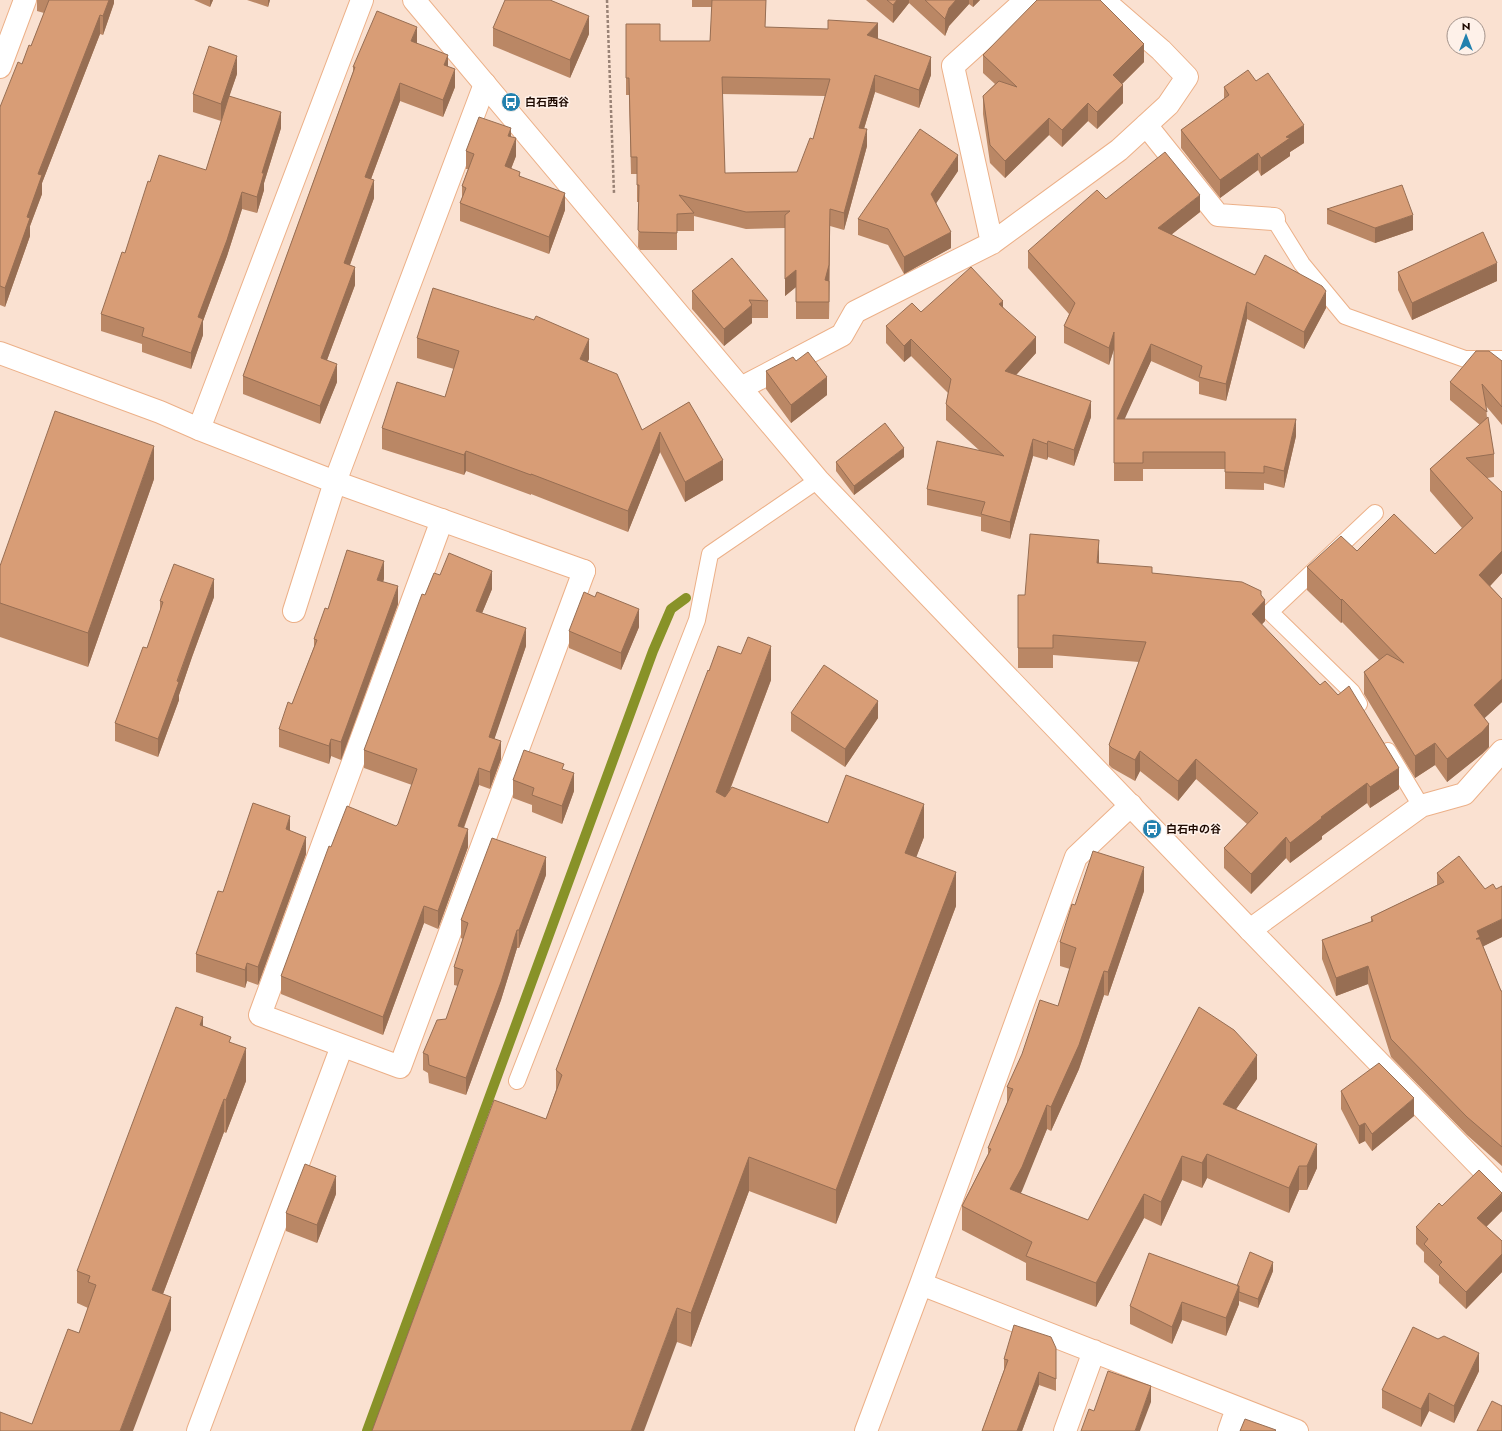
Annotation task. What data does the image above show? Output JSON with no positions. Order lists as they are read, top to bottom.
{
  "places": {
    "bus stop": ["白石西谷", "白石中の谷"]
  },
  "north": "top"
}
